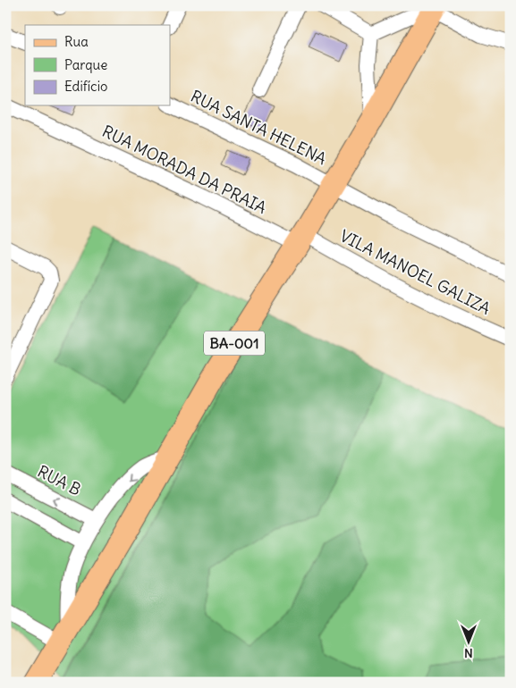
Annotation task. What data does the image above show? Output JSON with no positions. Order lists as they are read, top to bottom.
{
  "streets": {
    "main road": ["BA-001"],
    "street": [
      "RUA SANTA HELENA",
      "RUA MORADA DA PRAIA",
      "VILA MANOEL GALIZA",
      "RUA B"
    ]
  },
  "crossings": [
    ["RUA SANTA HELENA", "BA-001"],
    ["RUA MORADA DA PRAIA", "VILA MANOEL GALIZA"],
    ["RUA MORADA DA PRAIA", "BA-001"],
    ["VILA MANOEL GALIZA", "BA-001"]
  ],
  "legend": ["Rua", "Parque", "Edifício"],
  "north": "bottom"
}
